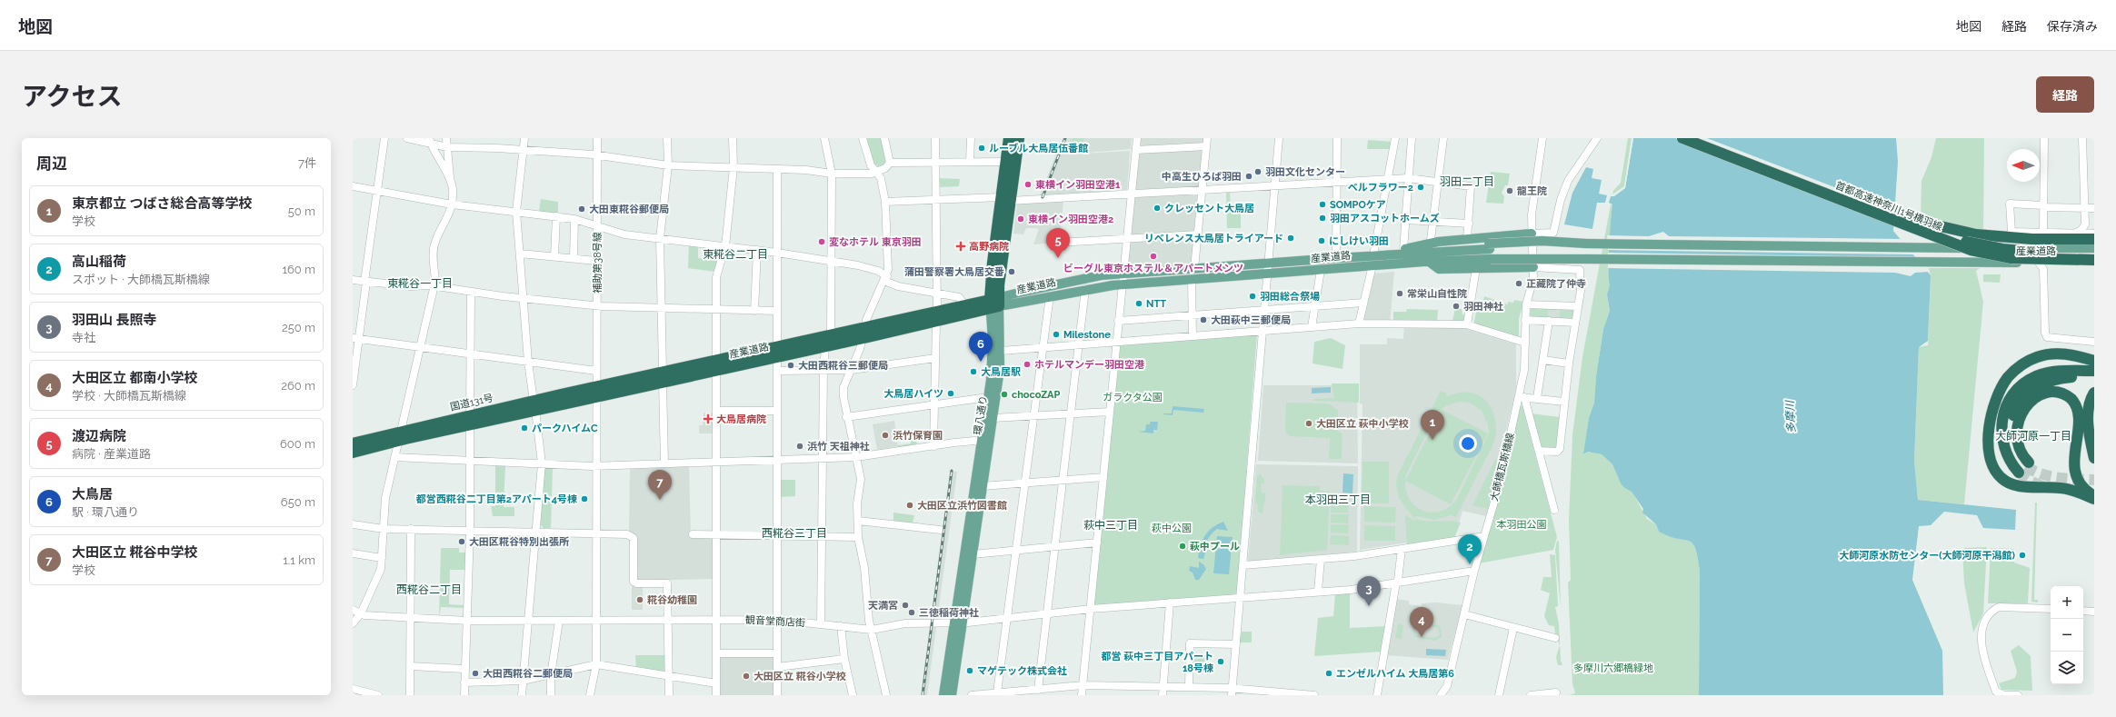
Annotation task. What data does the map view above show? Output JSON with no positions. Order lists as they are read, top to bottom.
{
  "streets": {
    "highway": [
      "首都高速神奈川1号横羽線",
      "産業道路",
      "国道131号",
      "環八通り"
    ],
    "street": ["補助第38号線", "大師橋瓦斯橋線", "観音堂商店街"]
  },
  "crossings": [
    ["首都高速神奈川1号横羽線", "産業道路"],
    ["産業道路", "補助第38号線"],
    ["産業道路", "国道131号"],
    ["産業道路", "環八通り"],
    ["補助第38号線", "国道131号"],
    ["補助第38号線", "観音堂商店街"],
    ["環八通り", "観音堂商店街"],
    ["大師橋瓦斯橋線", "観音堂商店街"]
  ],
  "districts": [
    "羽田二丁目",
    "東糀谷二丁目",
    "東糀谷一丁目",
    "大師河原一丁目",
    "本羽田三丁目",
    "萩中三丁目",
    "西糀谷三丁目",
    "西糀谷二丁目"
  ],
  "water": ["多摩川"],
  "parks": [
    "ガラクタ公園",
    "本羽田公園",
    "萩中公園",
    "多摩川六郷橋緑地"
  ],
  "places": {
    "other": [
      "ルーブル大鳥居伍番館",
      "羽田文化センター",
      "中高生ひろば羽田",
      "東横イン羽田空港1",
      "ベルフラワー2",
      "龍王院",
      "SOMPOケア",
      "クレッセント大鳥居",
      "大田東糀谷郵便局",
      "羽田アスコットホームズ",
      "東横イン羽田空港2",
      "リベレンス大鳥居トライアード",
      "にしけい羽田",
      "変なホテル 東京羽田",
      "ビーグル東京ホステル＆アパートメンツ",
      "蒲田警察署大鳥居交番",
      "正藏院了仲寺",
      "常栄山自性院",
      "羽田総合祭場",
      "NTT",
      "羽田神社",
      "大田萩中三郵便局",
      "Milestone",
      "ホテルマンデー羽田空港",
      "大田西糀谷三郵便局",
      "大鳥居駅",
      "大鳥居ハイツ",
      "chocoZAP",
      "大田区立 萩中小学校",
      "パークハイムC",
      "浜竹保育園",
      "浜竹 天祖神社",
      "都営西糀谷二丁目第2アパート4号棟",
      "大田区立浜竹図書館",
      "大田区糀谷特別出張所",
      "萩中プール",
      "大師河原水防センター(大師河原干潟館)",
      "糀谷幼稚園",
      "天満宮",
      "三徳稲荷神社",
      "都営 萩中三丁目アパート 18号棟",
      "マゲテック株式会社",
      "大田西糀谷二郵便局",
      "エンゼルハイム 大鳥居第6",
      "大田区立 糀谷小学校"
    ],
    "health": ["高野病院", "大鳥居病院"]
  },
  "north": "left",
  "page": {
    "header": "地図",
    "nav": ["地図", "経路", "保存済み"],
    "title": "アクセス",
    "buttons": "経路",
    "heading": ["周辺", "7件"],
    "list": [
      {
        "mark": "1",
        "name": "東京都立 つばさ総合高等学校",
        "note": "学校",
        "value": "50 m"
      },
      {
        "mark": "2",
        "name": "高山稲荷",
        "note": "スポット · 大師橋瓦斯橋線",
        "value": "160 m"
      },
      {
        "mark": "3",
        "name": "羽田山 長照寺",
        "note": "寺社",
        "value": "250 m"
      },
      {
        "mark": "4",
        "name": "大田区立 都南小学校",
        "note": "学校 · 大師橋瓦斯橋線",
        "value": "260 m"
      },
      {
        "mark": "5",
        "name": "渡辺病院",
        "note": "病院 · 産業道路",
        "value": "600 m"
      },
      {
        "mark": "6",
        "name": "大鳥居",
        "note": "駅 · 環八通り",
        "value": "650 m"
      },
      {
        "mark": "7",
        "name": "大田区立 糀谷中学校",
        "note": "学校",
        "value": "1.1 km"
      }
    ],
    "pins": [
      "5",
      "6",
      "1",
      "7",
      "2",
      "3",
      "4"
    ],
    "map_buttons": ["+", "−"]
  }
}
